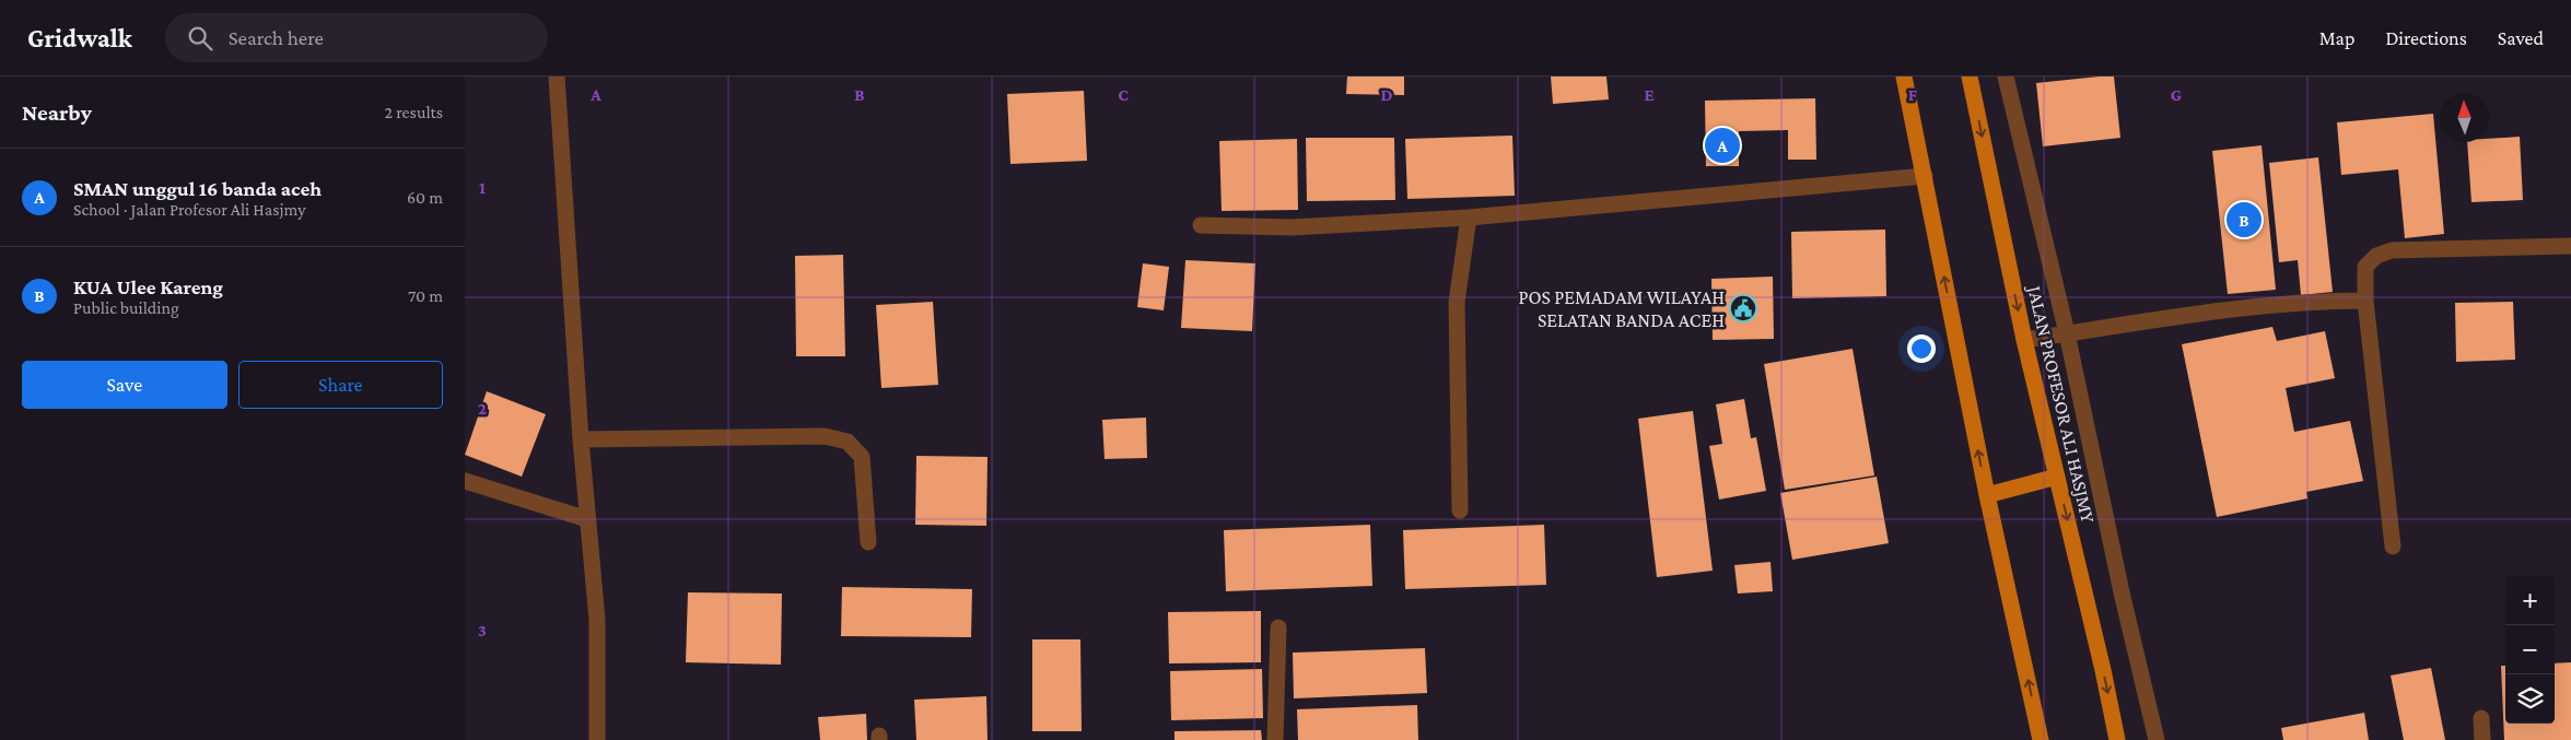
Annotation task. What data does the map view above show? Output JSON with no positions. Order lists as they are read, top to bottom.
{
  "streets": {
    "main road": ["JALAN PROFESOR ALI HASJMY"]
  },
  "places": {
    "public building": ["POS PEMADAM WILAYAH SELATAN BANDA ACEH"]
  },
  "north": "top",
  "page": {
    "header": "Gridwalk",
    "search": "Search here",
    "nav": ["Map", "Directions", "Saved"],
    "heading": ["Nearby", "2 results"],
    "pins": ["A", "B"],
    "list": [
      {
        "mark": "A",
        "name": "SMAN unggul 16 banda aceh",
        "note": "School · Jalan Profesor Ali Hasjmy",
        "value": "60 m"
      },
      {
        "mark": "B",
        "name": "KUA Ulee Kareng",
        "note": "Public building",
        "value": "70 m"
      }
    ],
    "buttons": ["Save", "Share"],
    "map_buttons": ["+", "−"]
  },
  "grid": {
    "columns": [
      "A",
      "B",
      "C",
      "D",
      "E",
      "F",
      "G"
    ],
    "rows": ["1", "2", "3"]
  }
}
